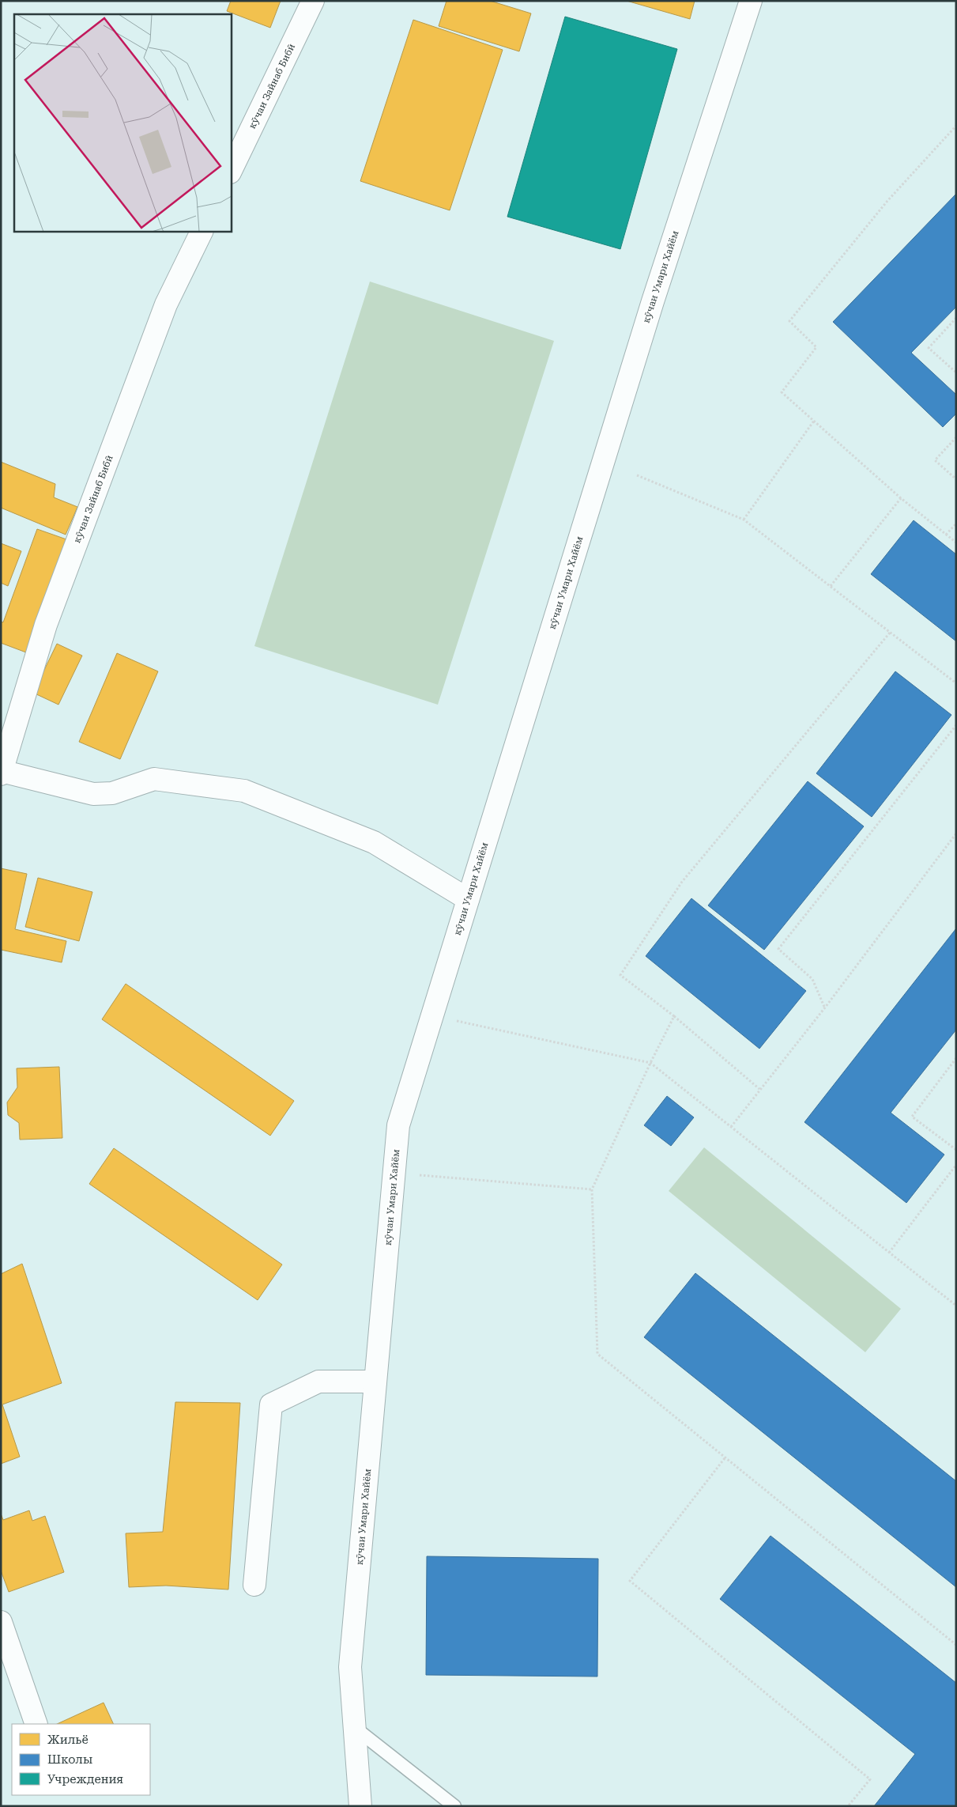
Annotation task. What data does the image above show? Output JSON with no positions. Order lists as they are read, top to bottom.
{
  "streets": {
    "street": ["кӯчаи Зайнаб Бибӣ", "кӯчаи Умари Хайём"]
  },
  "legend": ["Жильё", "Школы", "Учреждения"]
}
